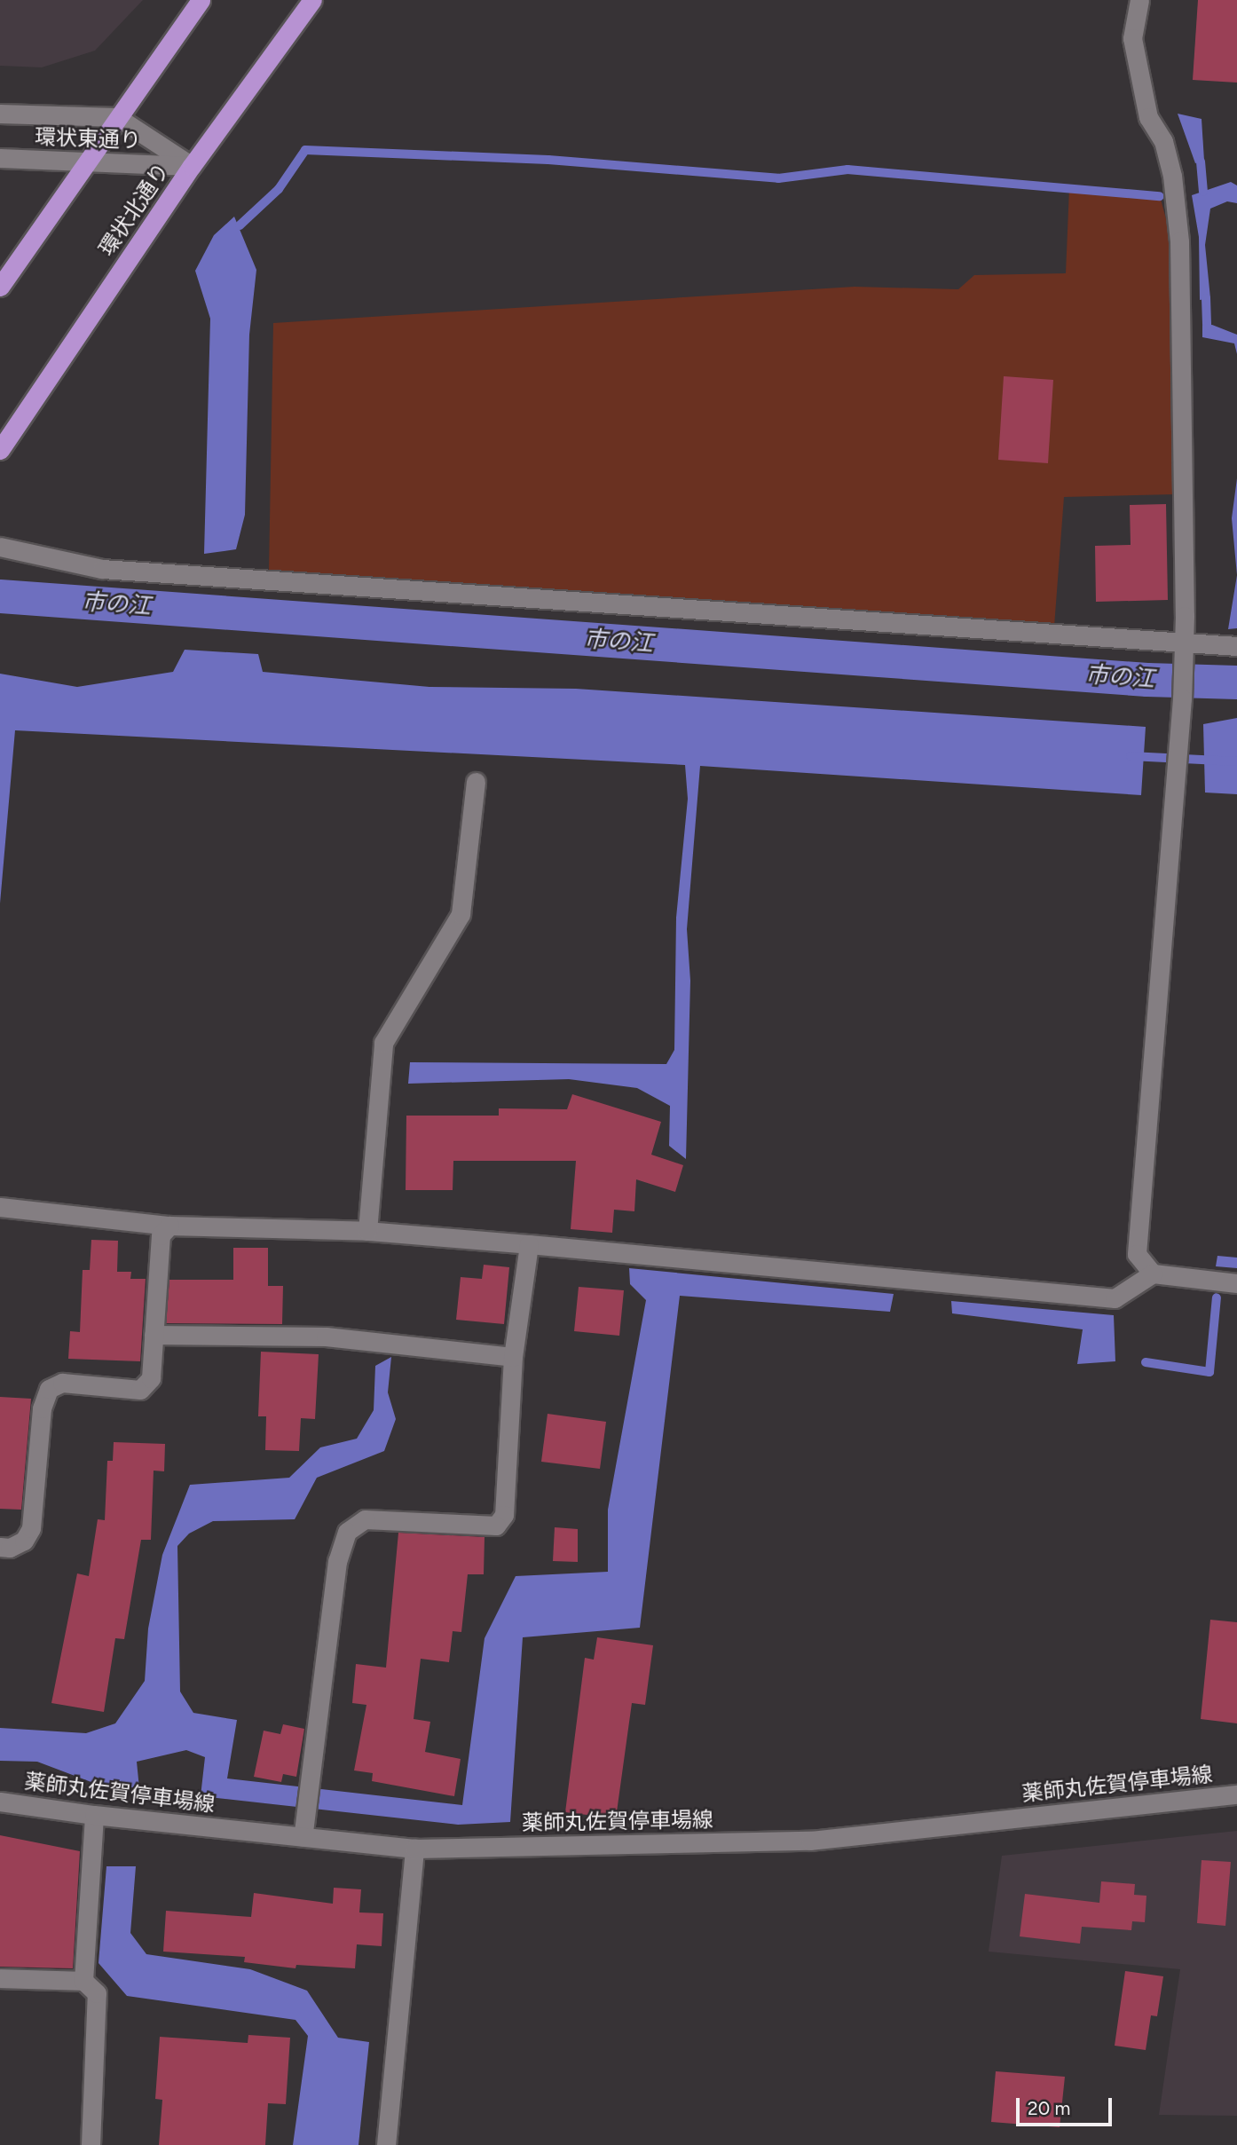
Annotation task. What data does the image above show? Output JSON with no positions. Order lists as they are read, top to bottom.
{
  "streets": {
    "highway": ["環状北通り"],
    "street": ["環状東通り", "薬師丸佐賀停車場線"]
  },
  "crossings": [
    ["環状東通り", "環状北通り"]
  ],
  "water": ["市の江"],
  "scale_bar": "20 m"
}
